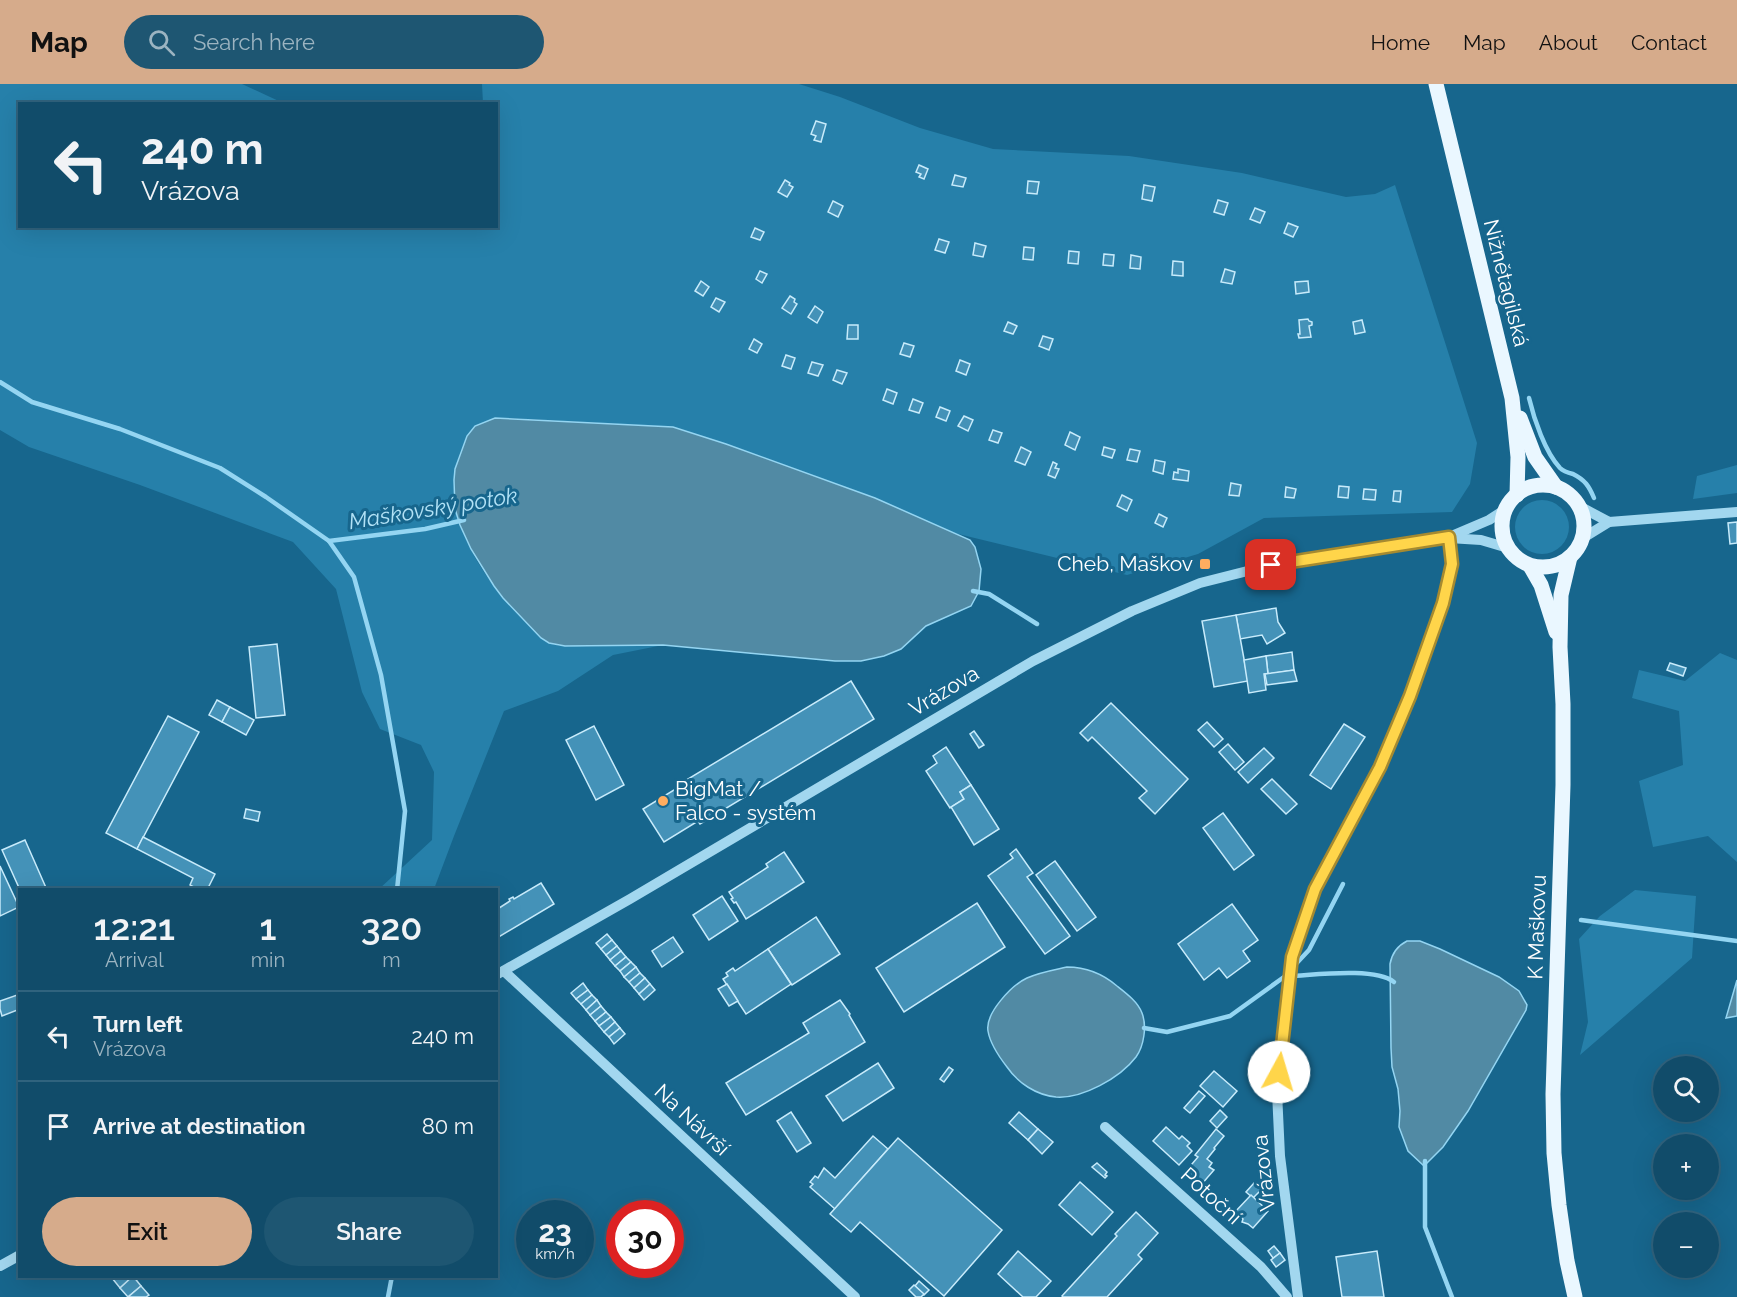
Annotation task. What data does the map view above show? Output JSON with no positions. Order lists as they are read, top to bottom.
{
  "streets": {
    "main road": ["Nižnětagilská", "K Maškovu"],
    "street": ["Vrázova", "Na Návrší", "Potoční"]
  },
  "crossings": [
    ["Nižnětagilská", "Vrázova"],
    ["Nižnětagilská", "K Maškovu"],
    ["Vrázova", "K Maškovu"],
    ["Vrázova", "Na Návrší"]
  ],
  "water": ["Maškovský potok"],
  "places": {
    "transit": ["Cheb, Maškov"],
    "other": ["BigMat / Falco - systém"]
  },
  "page": {
    "header": "Map",
    "search": "Search here",
    "nav": [
      "Home",
      "Map",
      "About",
      "Contact"
    ],
    "turn": ["240 m", "Vrázova"],
    "eta": [
      "12:21",
      "Arrival",
      "1",
      "min",
      "320",
      "m"
    ],
    "list": [
      {
        "name": "Turn left",
        "note": "Vrázova",
        "value": "240 m"
      },
      {
        "name": "Arrive at destination",
        "value": "80 m"
      }
    ],
    "map_buttons": ["+", "−"],
    "buttons": ["Exit", "Share"],
    "speed": "23 km/h",
    "limit": "30"
  }
}
